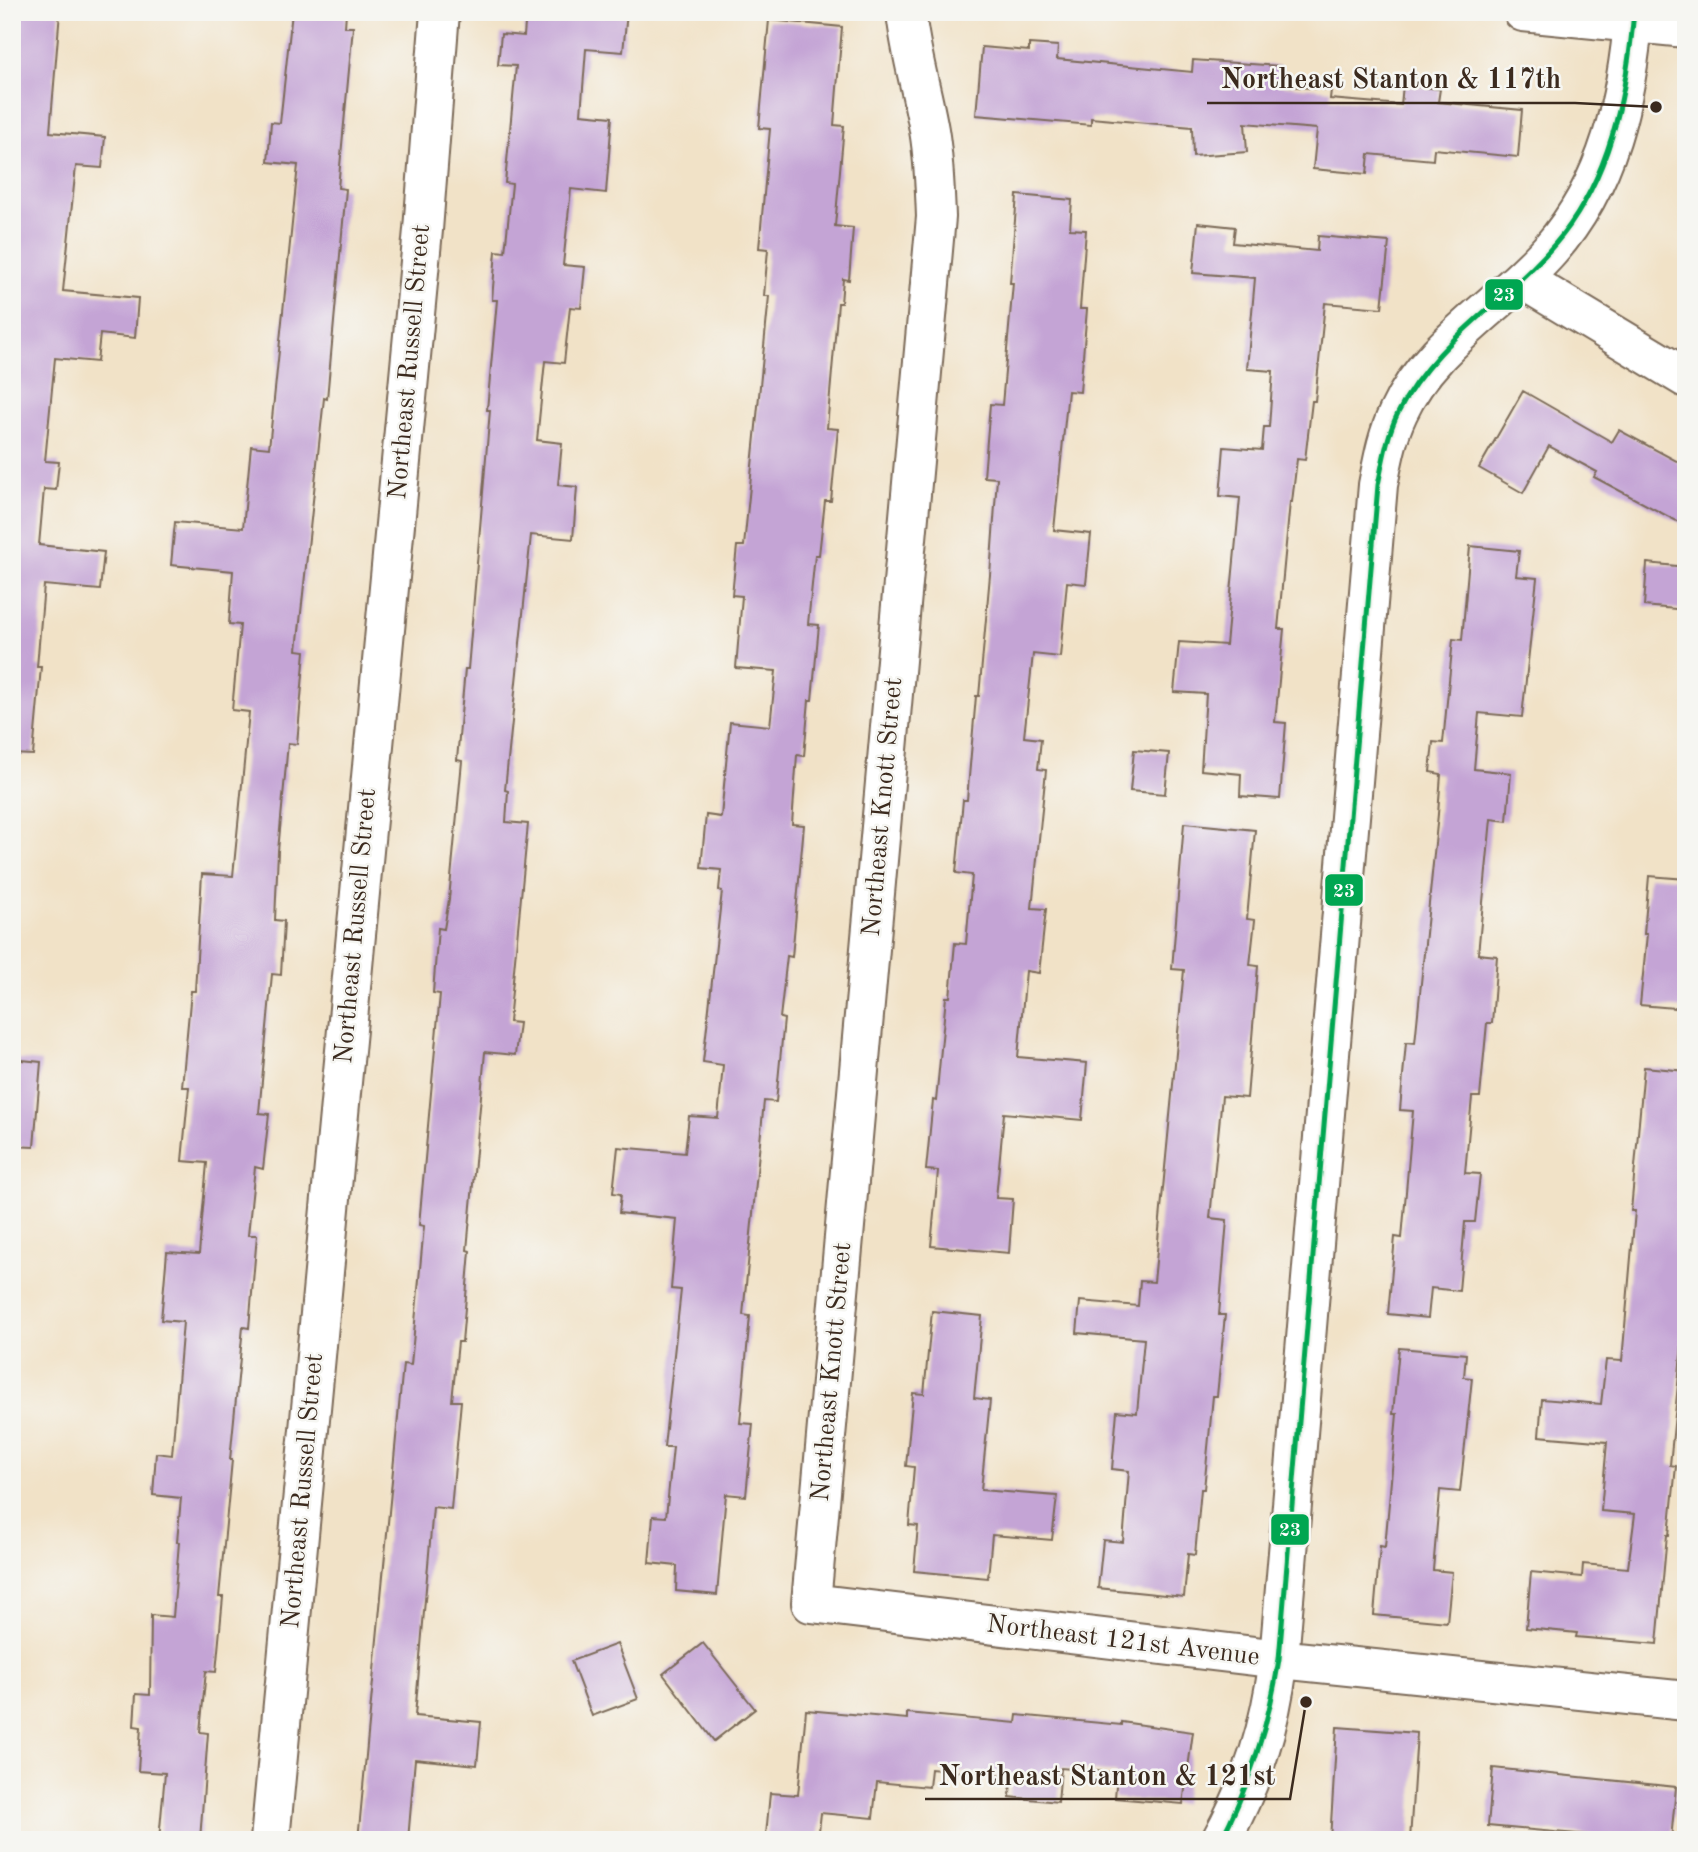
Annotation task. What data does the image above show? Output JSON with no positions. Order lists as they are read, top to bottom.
{
  "streets": {
    "street": ["Northeast Russell Street", "Northeast Knott Street", "Northeast 121st Avenue"]
  },
  "crossings": [
    ["Northeast Knott Street", "Northeast 121st Avenue"]
  ],
  "places": ["Northeast Stanton & 117th", "Northeast Stanton & 121st"],
  "lines": ["transit line 23"]
}
